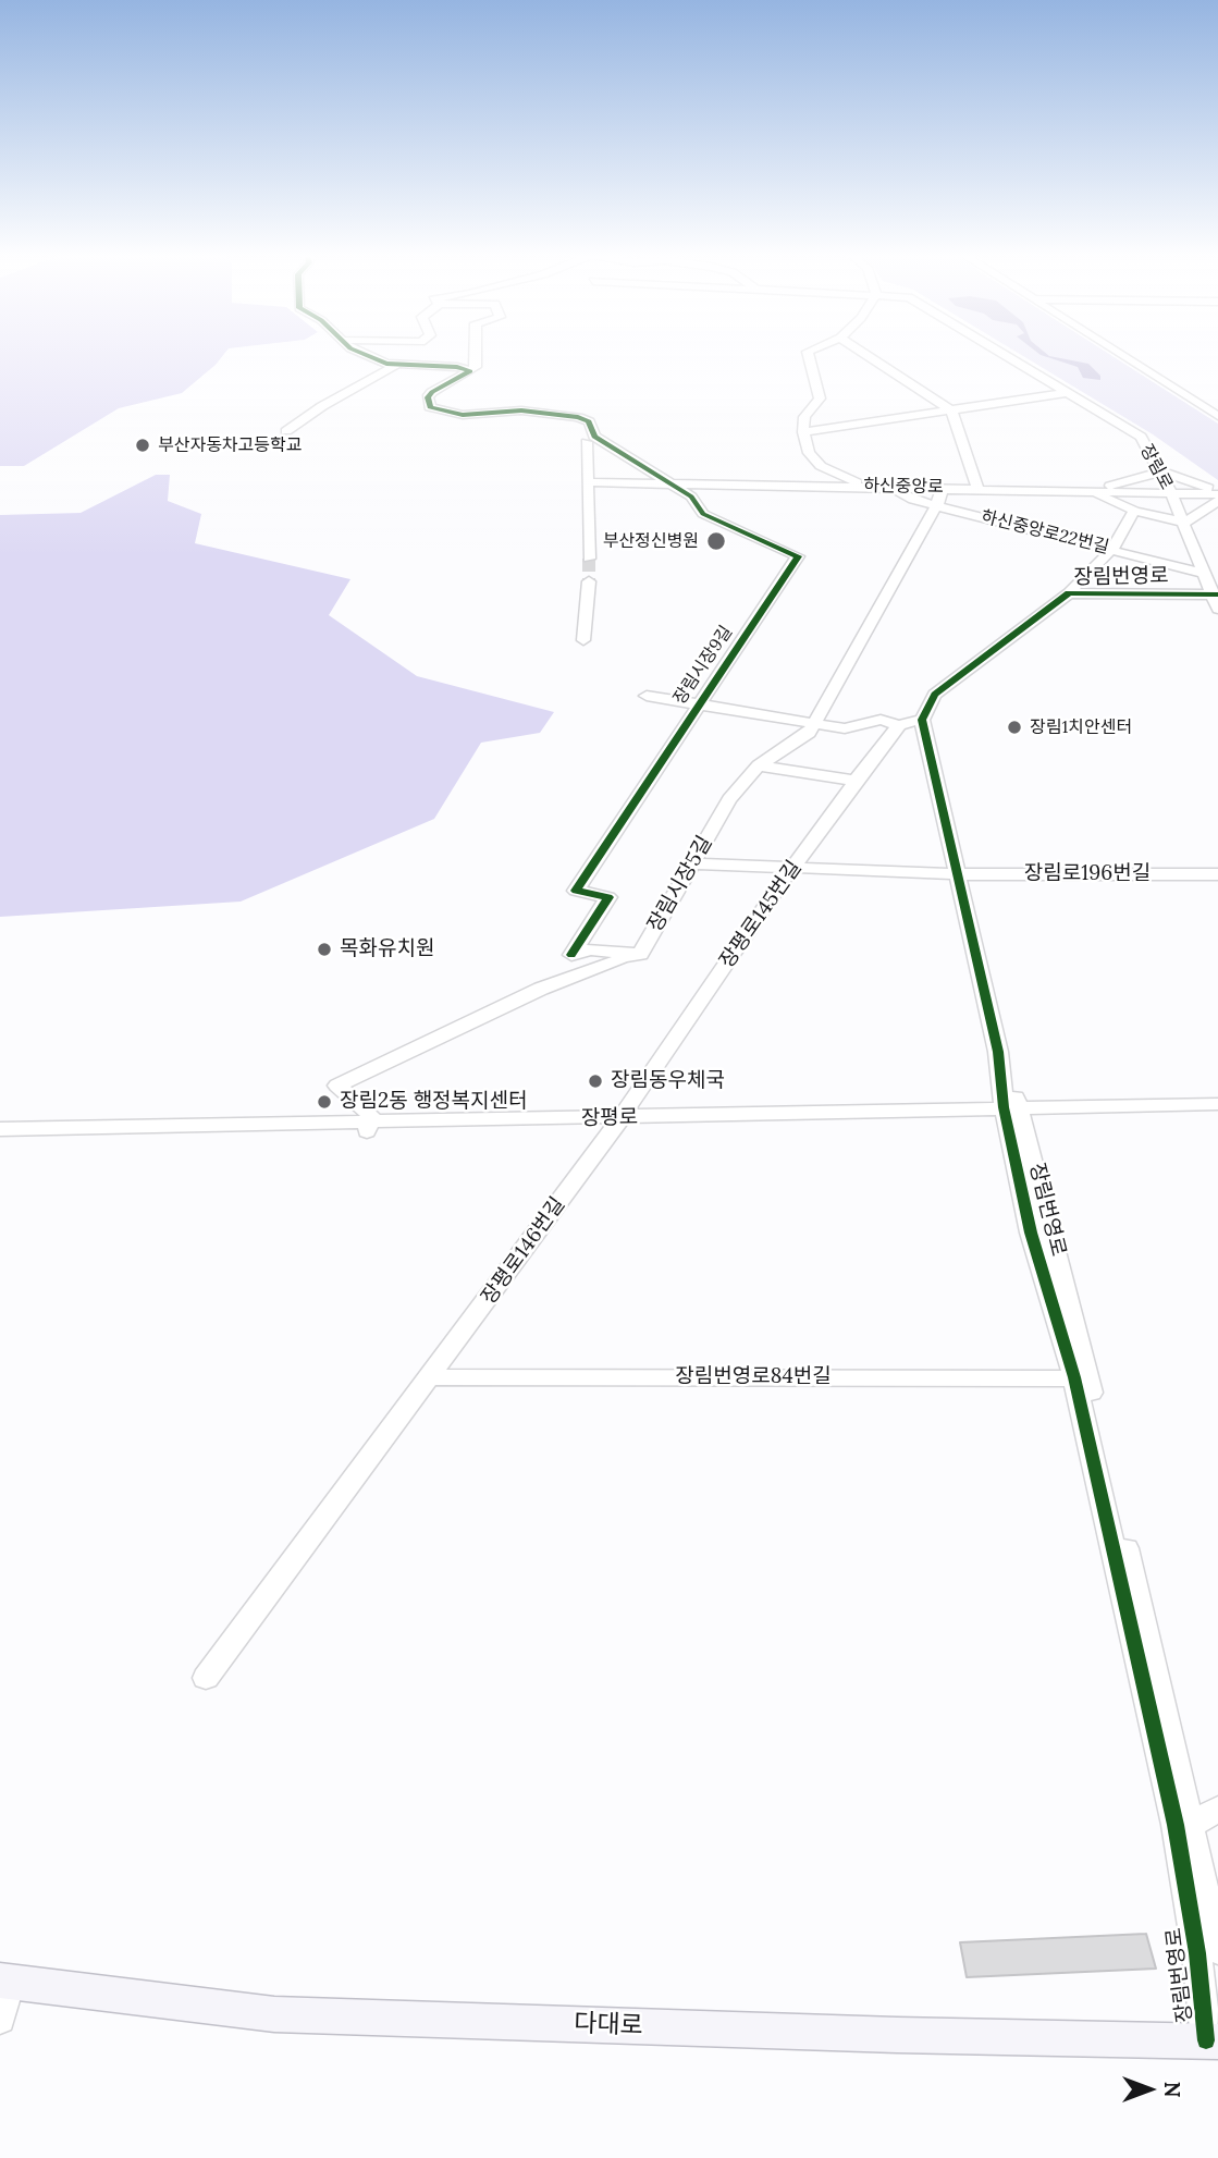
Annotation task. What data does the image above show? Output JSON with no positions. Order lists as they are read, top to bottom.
{
  "streets": {
    "main road": ["다대로"],
    "street": [
      "장림로",
      "하신중앙로",
      "하신중앙로22번길",
      "장림번영로",
      "장림시장9길",
      "장림로196번길",
      "장림시장5길",
      "장평로145번길",
      "장평로",
      "장평로146번길",
      "장림번영로84번길"
    ]
  },
  "crossings": [
    ["장림로", "하신중앙로"],
    ["장림로", "하신중앙로22번길"],
    ["장림로", "장림번영로"],
    ["하신중앙로", "하신중앙로22번길"],
    ["하신중앙로", "장림시장9길"],
    ["하신중앙로", "장림시장5길"],
    ["하신중앙로22번길", "장림시장5길"],
    ["장림번영로", "장림로196번길"],
    ["장림번영로", "장평로"],
    ["장림번영로", "장림번영로84번길"],
    ["장림번영로", "다대로"],
    ["장림시장9길", "장림시장5길"],
    ["장림로196번길", "장림시장5길"],
    ["장림로196번길", "장평로145번길"],
    ["장림시장5길", "장평로"],
    ["장평로145번길", "장평로"],
    ["장평로145번길", "장평로146번길"],
    ["장평로", "장평로146번길"],
    ["장평로146번길", "장림번영로84번길"]
  ],
  "places": [
    "부산자동차고등학교",
    "부산정신병원",
    "장림1치안센터",
    "목화유치원",
    "장림동우체국",
    "장림2동 행정복지센터"
  ],
  "north": "right"
}
